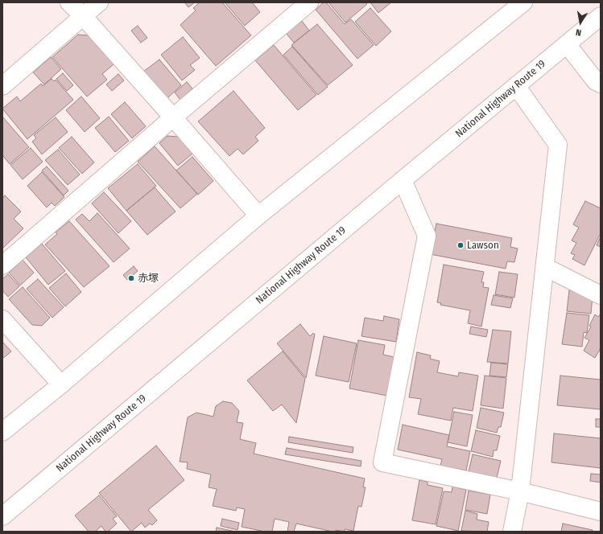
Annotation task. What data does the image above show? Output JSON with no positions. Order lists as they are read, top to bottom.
{
  "streets": {
    "main road": ["National Highway Route 19"]
  },
  "places": ["Lawson", "赤塚"],
  "north": "bottom"
}
